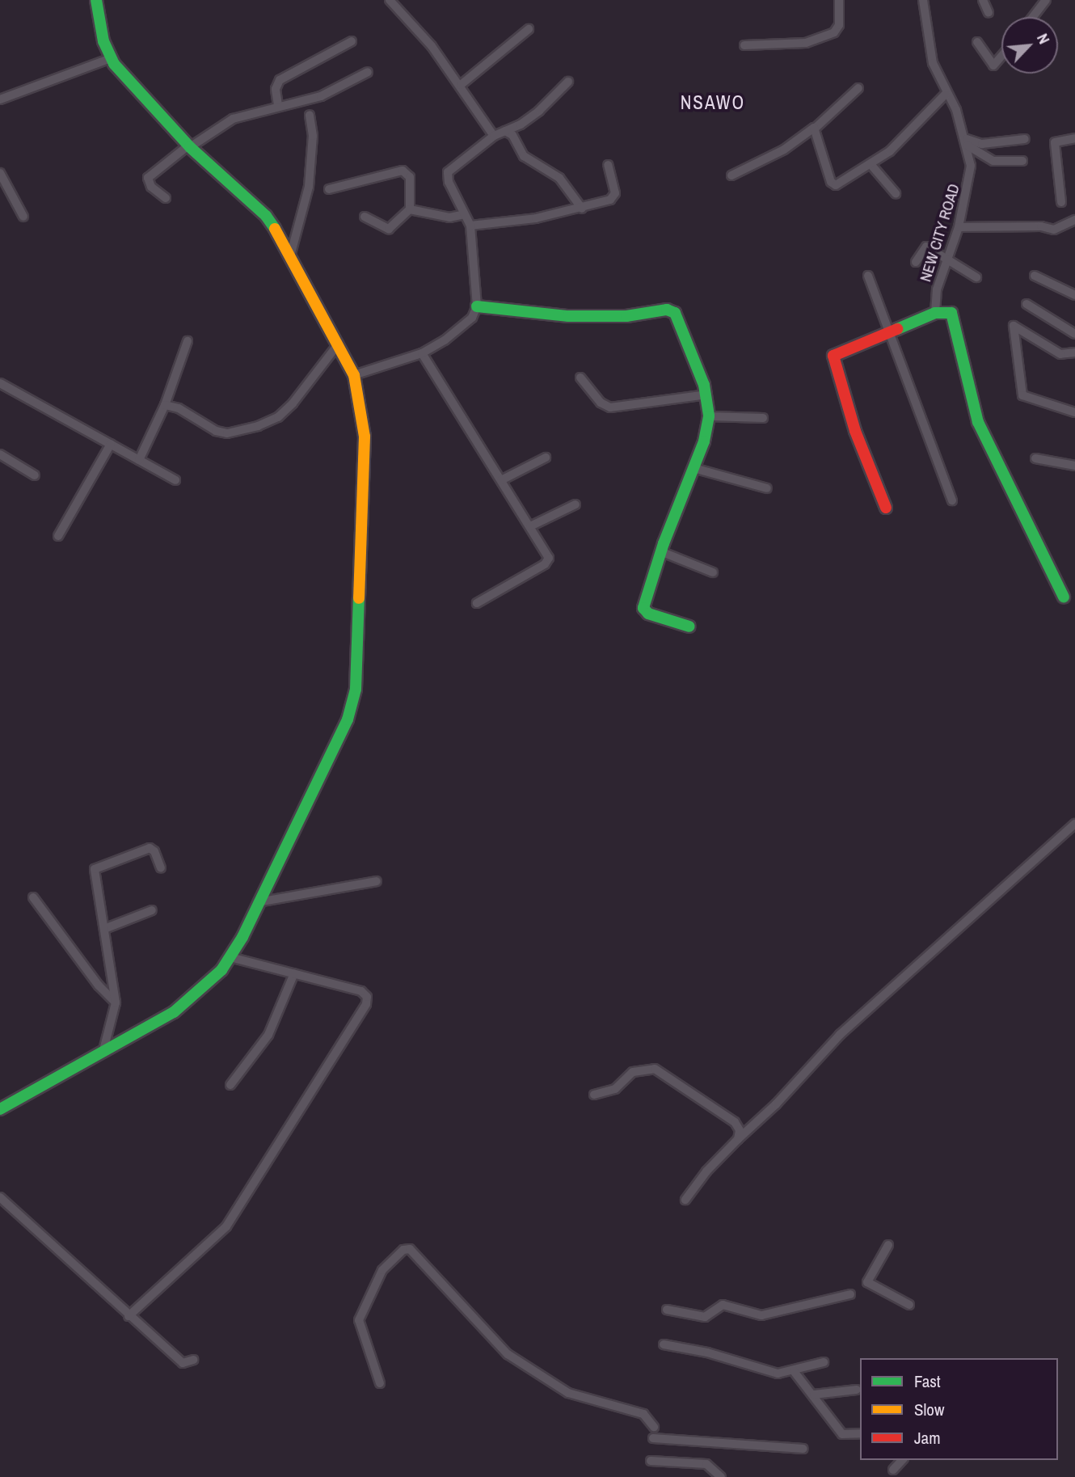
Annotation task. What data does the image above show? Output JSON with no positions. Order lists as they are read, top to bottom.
{
  "streets": {
    "street": ["NEW CITY ROAD"]
  },
  "districts": ["NSAWO"],
  "legend": ["Fast", "Slow", "Jam"],
  "north": "top right"
}
